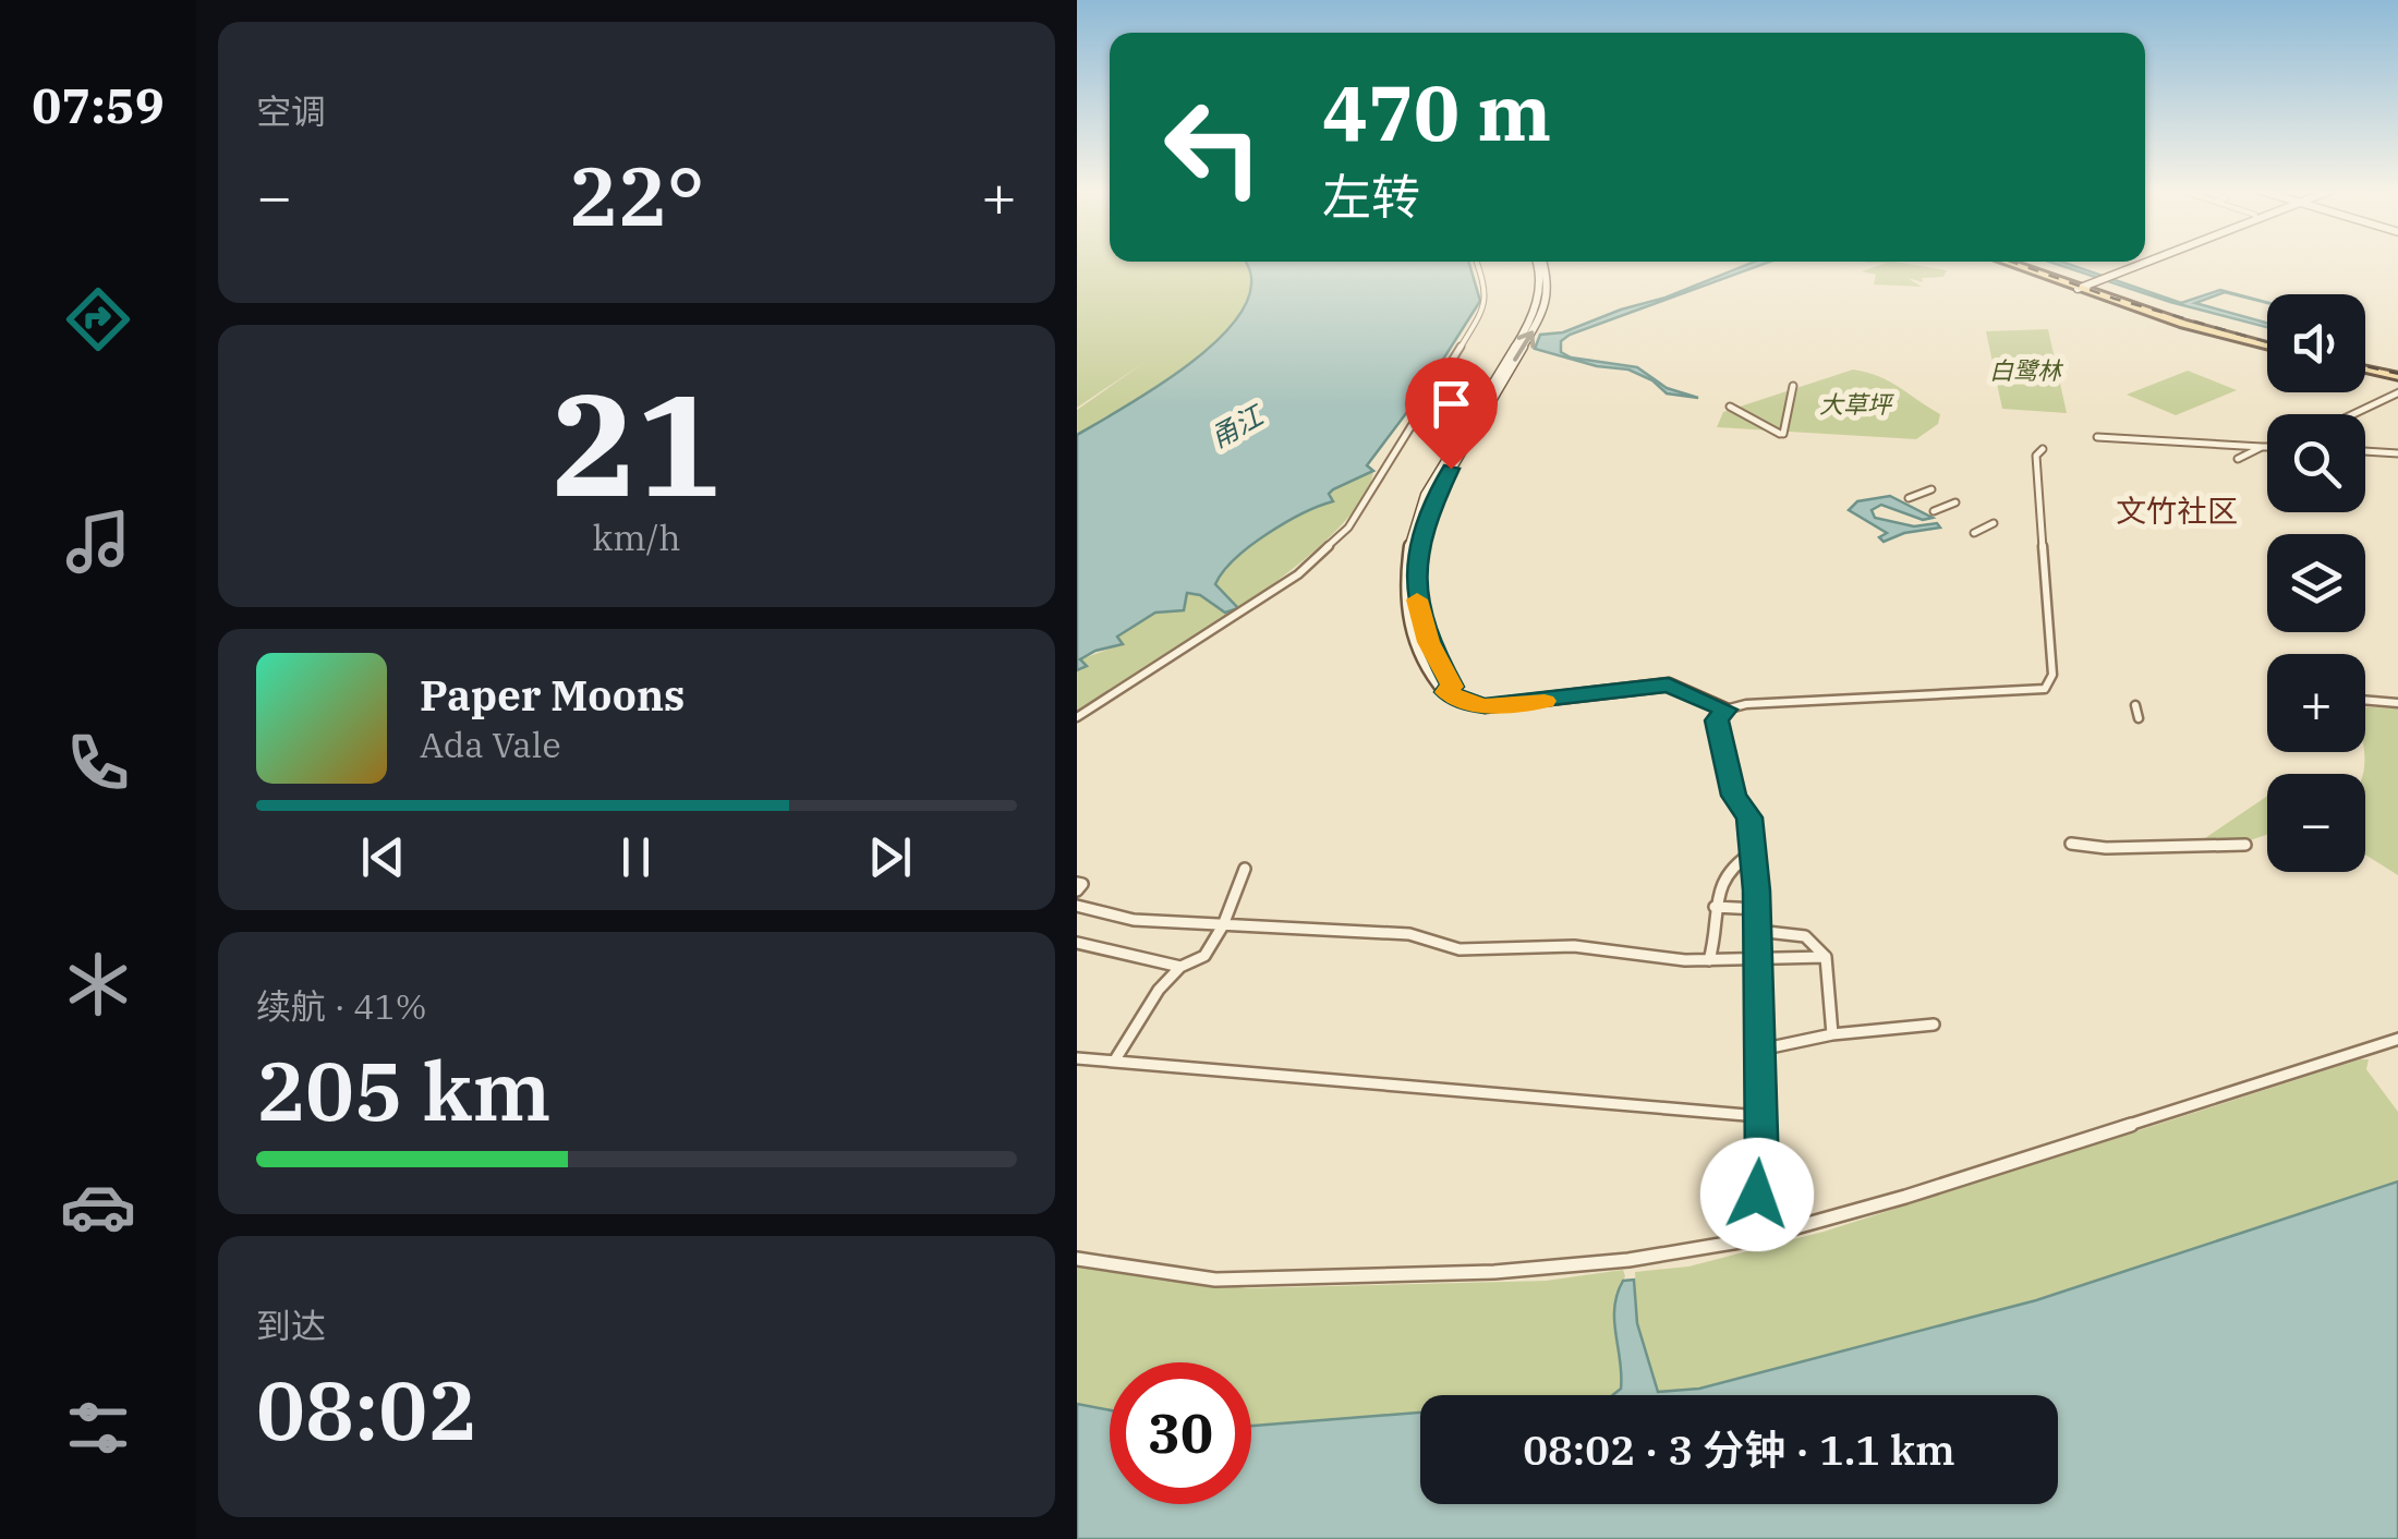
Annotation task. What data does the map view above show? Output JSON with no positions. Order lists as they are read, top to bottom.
{
  "districts": ["文竹社区"],
  "water": ["甬江"],
  "parks": ["白鹭林", "大草坪"],
  "page": {
    "tabs": "07:59",
    "tile": [
      "空调",
      ["21", "km/h"],
      ["续航 · 41%", "205 km"],
      ["到达", "08:02"]
    ],
    "turn": ["470 m", "左转"],
    "heat": ["−", "22°", "+"],
    "map_buttons": ["+", "−"],
    "song": ["Paper Moons", "Ada Vale"],
    "limit": "30",
    "trip": "08:02 · 3 分钟 · 1.1 km"
  }
}
